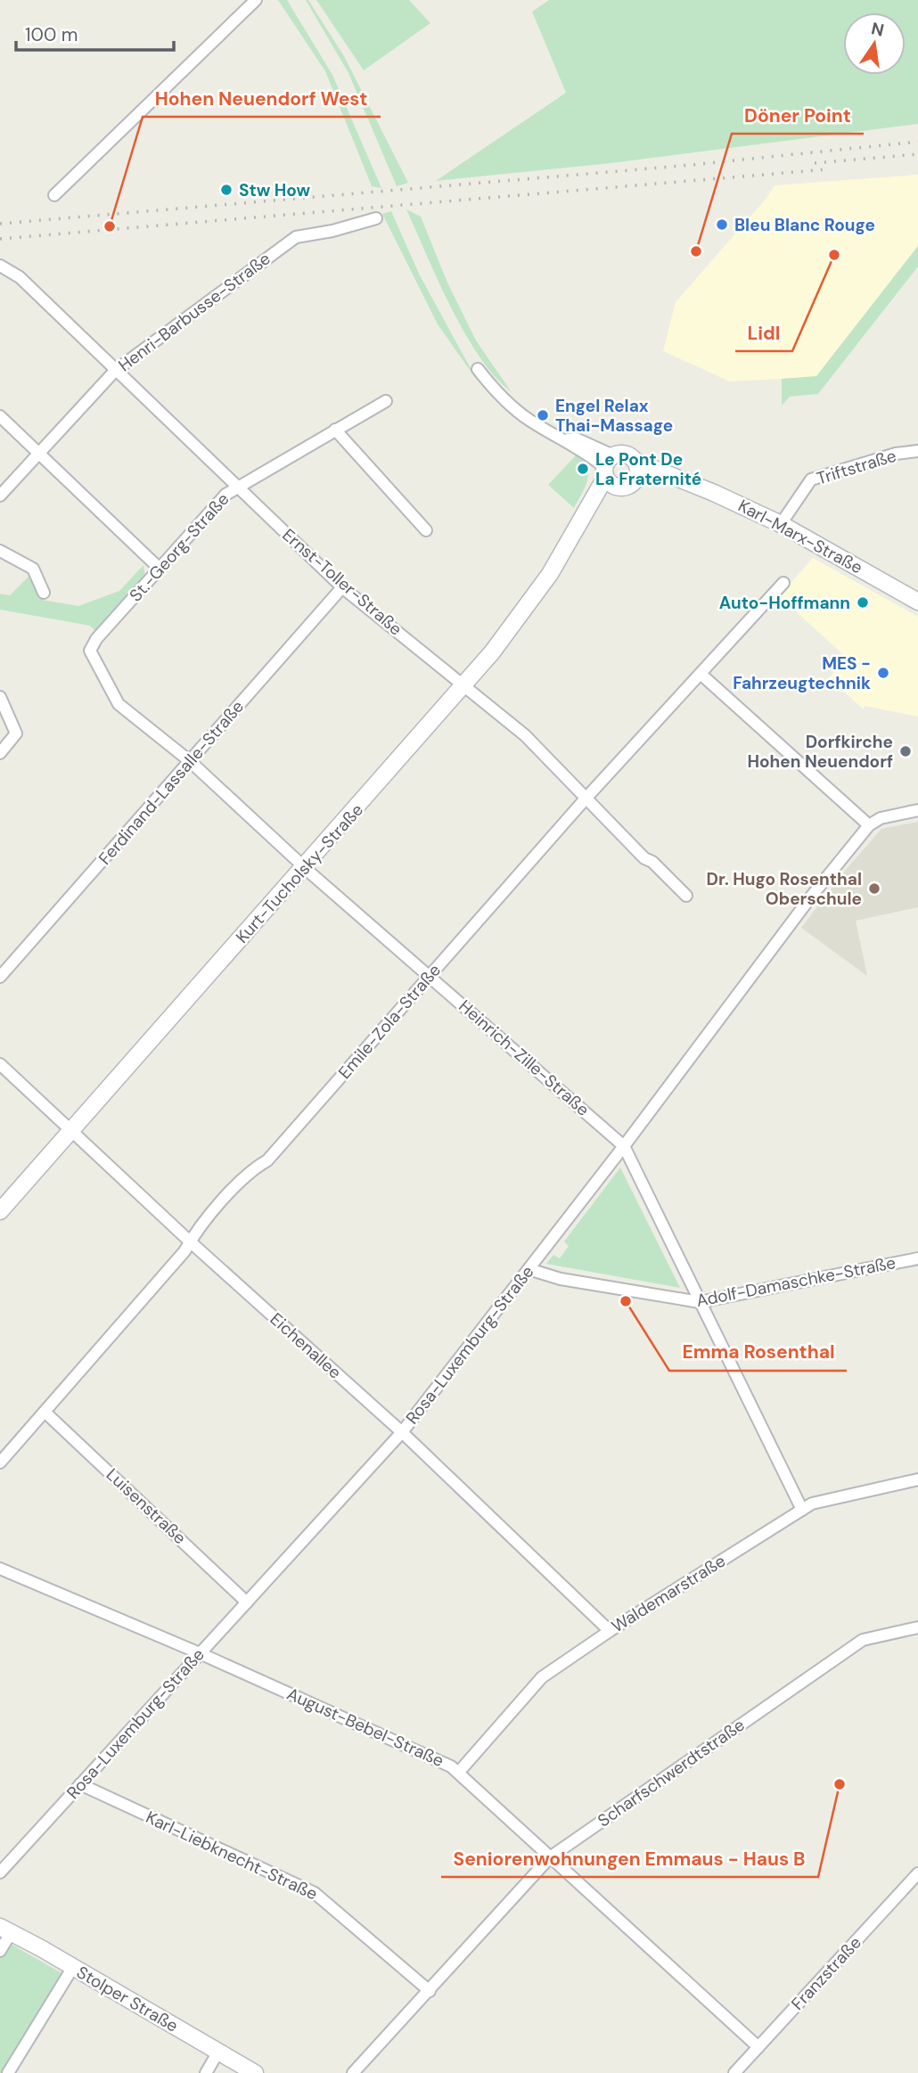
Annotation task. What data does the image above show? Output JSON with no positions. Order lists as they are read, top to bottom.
{
  "streets": {
    "main road": ["Karl-Marx-Straße", "Kurt-Tucholsky-Straße", "Stolper Straße"],
    "street": [
      "Henri-Barbusse-Straße",
      "Triftstraße",
      "St.-Georg-Straße",
      "Ernst-Toller-Straße",
      "Ferdinand-Lassalle-Straße",
      "Emile-Zola-Straße",
      "Heinrich-Zille-Straße",
      "Adolf-Damaschke-Straße",
      "Rosa-Luxemburg-Straße",
      "Eichenallee",
      "Luisenstraße",
      "Waldemarstraße",
      "August-Bebel-Straße",
      "Scharfschwerdtstraße",
      "Karl-Liebknecht-Straße",
      "Franzstraße"
    ]
  },
  "crossings": [
    ["Henri-Barbusse-Straße", "Ernst-Toller-Straße"],
    ["Triftstraße", "Karl-Marx-Straße"],
    ["Karl-Marx-Straße", "Kurt-Tucholsky-Straße"],
    ["St.-Georg-Straße", "Ernst-Toller-Straße"],
    ["St.-Georg-Straße", "Heinrich-Zille-Straße"],
    ["Ernst-Toller-Straße", "Ferdinand-Lassalle-Straße"],
    ["Ernst-Toller-Straße", "Kurt-Tucholsky-Straße"],
    ["Ernst-Toller-Straße", "Emile-Zola-Straße"],
    ["Ferdinand-Lassalle-Straße", "Heinrich-Zille-Straße"],
    ["Kurt-Tucholsky-Straße", "Heinrich-Zille-Straße"],
    ["Kurt-Tucholsky-Straße", "Eichenallee"],
    ["Emile-Zola-Straße", "Heinrich-Zille-Straße"],
    ["Emile-Zola-Straße", "Eichenallee"],
    ["Emile-Zola-Straße", "Luisenstraße"],
    ["Heinrich-Zille-Straße", "Adolf-Damaschke-Straße"],
    ["Heinrich-Zille-Straße", "Rosa-Luxemburg-Straße"],
    ["Heinrich-Zille-Straße", "Waldemarstraße"],
    ["Adolf-Damaschke-Straße", "Rosa-Luxemburg-Straße"],
    ["Rosa-Luxemburg-Straße", "Eichenallee"],
    ["Rosa-Luxemburg-Straße", "Luisenstraße"],
    ["Rosa-Luxemburg-Straße", "August-Bebel-Straße"],
    ["Rosa-Luxemburg-Straße", "Karl-Liebknecht-Straße"],
    ["Eichenallee", "Waldemarstraße"],
    ["Waldemarstraße", "August-Bebel-Straße"],
    ["August-Bebel-Straße", "Scharfschwerdtstraße"],
    ["August-Bebel-Straße", "Franzstraße"],
    ["Scharfschwerdtstraße", "Karl-Liebknecht-Straße"]
  ],
  "places": [
    "Stw How",
    "Bleu Blanc Rouge",
    "Hohen Neuendorf West",
    "Döner Point",
    "Lidl",
    "Engel Relax Thai-Massage",
    "Le Pont De La Fraternité",
    "Auto-Hoffmann",
    "MES - Fahrzeugtechnik",
    "Dorfkirche Hohen Neuendorf",
    "Dr. Hugo Rosenthal Oberschule",
    "Emma Rosenthal",
    "Seniorenwohnungen Emmaus - Haus B"
  ],
  "scale_bar": "100 m",
  "north": "top"
}
